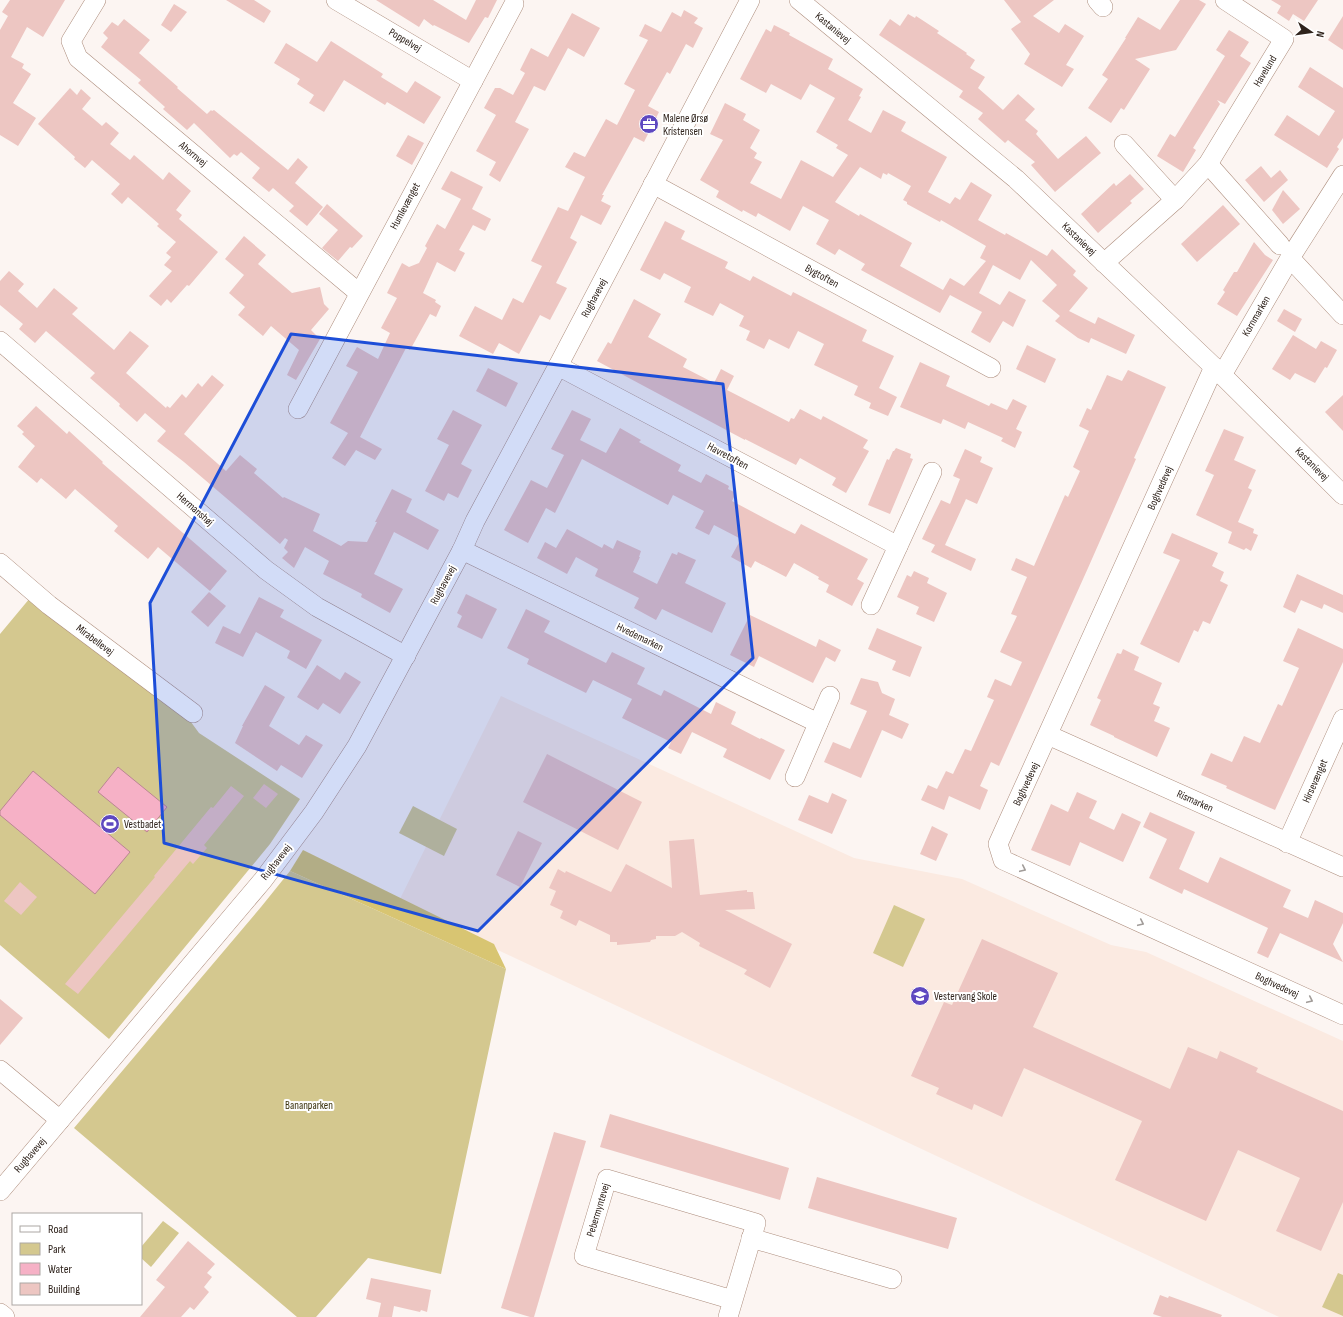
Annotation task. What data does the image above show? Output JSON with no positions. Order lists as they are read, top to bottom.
{
  "streets": {
    "street": [
      "Kastanievej",
      "Poppelvej",
      "Havelund",
      "Ahornvej",
      "Humlevænget",
      "Bygtoften",
      "Rughavevej",
      "Kornmarken",
      "Havretoften",
      "Boghvedevej",
      "Hermanshøj",
      "Hvedemarken",
      "Mirabellevej",
      "Hirsevænget",
      "Rismarken",
      "Pebermyntevej"
    ]
  },
  "crossings": [
    ["Kastanievej", "Havelund"],
    ["Kastanievej", "Kornmarken"],
    ["Kastanievej", "Boghvedevej"],
    ["Poppelvej", "Humlevænget"],
    ["Ahornvej", "Humlevænget"],
    ["Bygtoften", "Rughavevej"],
    ["Rughavevej", "Havretoften"],
    ["Rughavevej", "Hermanshøj"],
    ["Rughavevej", "Hvedemarken"],
    ["Kornmarken", "Boghvedevej"],
    ["Boghvedevej", "Rismarken"],
    ["Hirsevænget", "Rismarken"]
  ],
  "parks": ["Bananparken"],
  "places": {
    "office": ["Malene Ørsø Kristensen"],
    "sports": ["Vestbadet"],
    "school or university": ["Vestervang Skole"]
  },
  "legend": [
    "Road",
    "Park",
    "Water",
    "Building"
  ],
  "north": "right"
}
